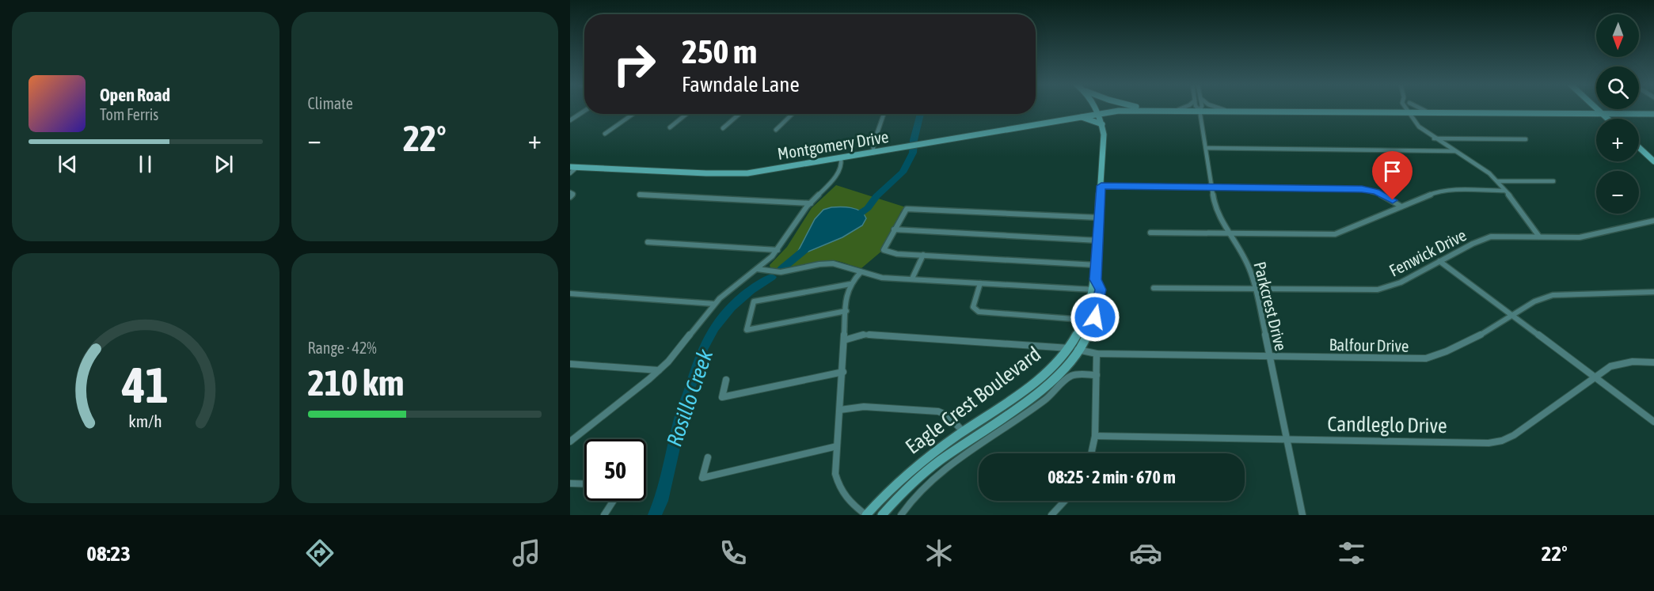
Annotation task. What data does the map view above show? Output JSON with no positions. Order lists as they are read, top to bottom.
{
  "streets": {
    "main road": ["Montgomery Drive", "Eagle Crest Boulevard"],
    "street": [
      "Fenwick Drive",
      "Parkcrest Drive",
      "Balfour Drive",
      "Candleglo Drive"
    ]
  },
  "crossings": [
    ["Montgomery Drive", "Eagle Crest Boulevard"],
    ["Fenwick Drive", "Parkcrest Drive"],
    ["Parkcrest Drive", "Balfour Drive"],
    ["Parkcrest Drive", "Candleglo Drive"],
    ["Balfour Drive", "Eagle Crest Boulevard"]
  ],
  "water": ["Rosillo Creek"],
  "north": "bottom",
  "page": {
    "tile": [
      "Climate",
      ["Range · 42%", "210 km"]
    ],
    "map_buttons": ["+", "−"],
    "turn": ["250 m", "Fawndale Lane"],
    "song": ["Open Road", "Tom Ferris"],
    "heat": ["−", "22°", "+"],
    "limit": "50",
    "trip": "08:25 · 2 min · 670 m",
    "tabs": ["08:23", "22°"],
    "gauge": ["41", "km/h"]
  }
}
